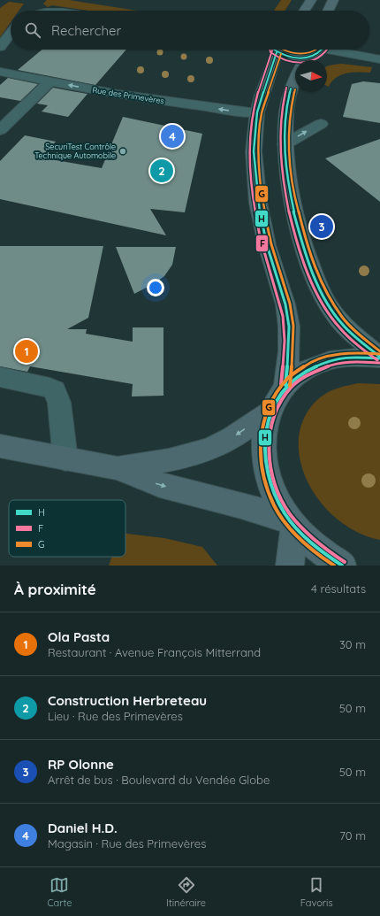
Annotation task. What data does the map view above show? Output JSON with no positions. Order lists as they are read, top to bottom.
{
  "streets": {
    "street": ["Rue des Primevères"]
  },
  "one_way": ["Rue des Primevères"],
  "places": ["SecuriTest Contrôle Technique Automobile"],
  "lines": ["transit line H", "transit line F", "transit line G"],
  "legend": ["H", "F", "G"],
  "north": "right",
  "page": {
    "search": "Rechercher",
    "pins": [
      "4",
      "2",
      "3",
      "1"
    ],
    "heading": ["À proximité", "4 résultats"],
    "list": [
      {
        "mark": "1",
        "name": "Ola Pasta",
        "note": "Restaurant · Avenue François Mitterrand",
        "value": "30 m"
      },
      {
        "mark": "2",
        "name": "Construction Herbreteau",
        "note": "Lieu · Rue des Primevères",
        "value": "50 m"
      },
      {
        "mark": "3",
        "name": "RP Olonne",
        "note": "Arrêt de bus · Boulevard du Vendée Globe",
        "value": "50 m"
      },
      {
        "mark": "4",
        "name": "Daniel H.D.",
        "note": "Magasin · Rue des Primevères",
        "value": "70 m"
      }
    ],
    "nav": ["Carte", "Itinéraire", "Favoris"]
  }
}
